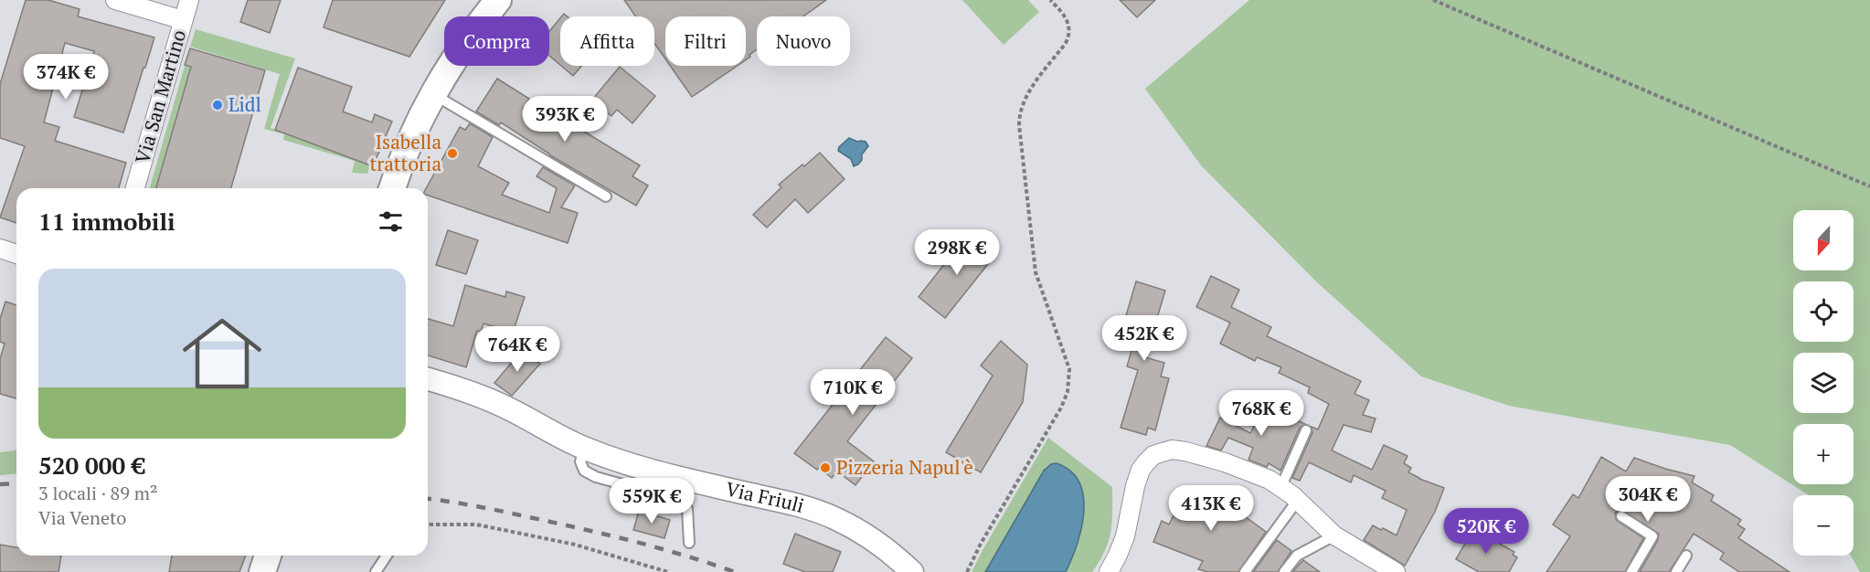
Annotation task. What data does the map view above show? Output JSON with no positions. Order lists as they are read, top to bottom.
{
  "streets": {
    "street": ["Via San Martino", "Via Friuli"]
  },
  "places": ["Lidl", "Isabella trattoria", "Pizzeria Napul'è"],
  "north": "bottom",
  "page": {
    "chip": [
      "Compra",
      "Affitta",
      "Filtri",
      "Nuovo"
    ],
    "price": [
      "374K €",
      "393K €",
      "298K €",
      "452K €",
      "764K €",
      "710K €",
      "768K €",
      "304K €",
      "559K €",
      "413K €",
      "520K €"
    ],
    "heading": "11 immobili",
    "map_buttons": ["+", "−"],
    "list": [
      {
        "name": "520 000 €",
        "note": "3 locali · 89 m² · Via Veneto"
      }
    ]
  }
}
